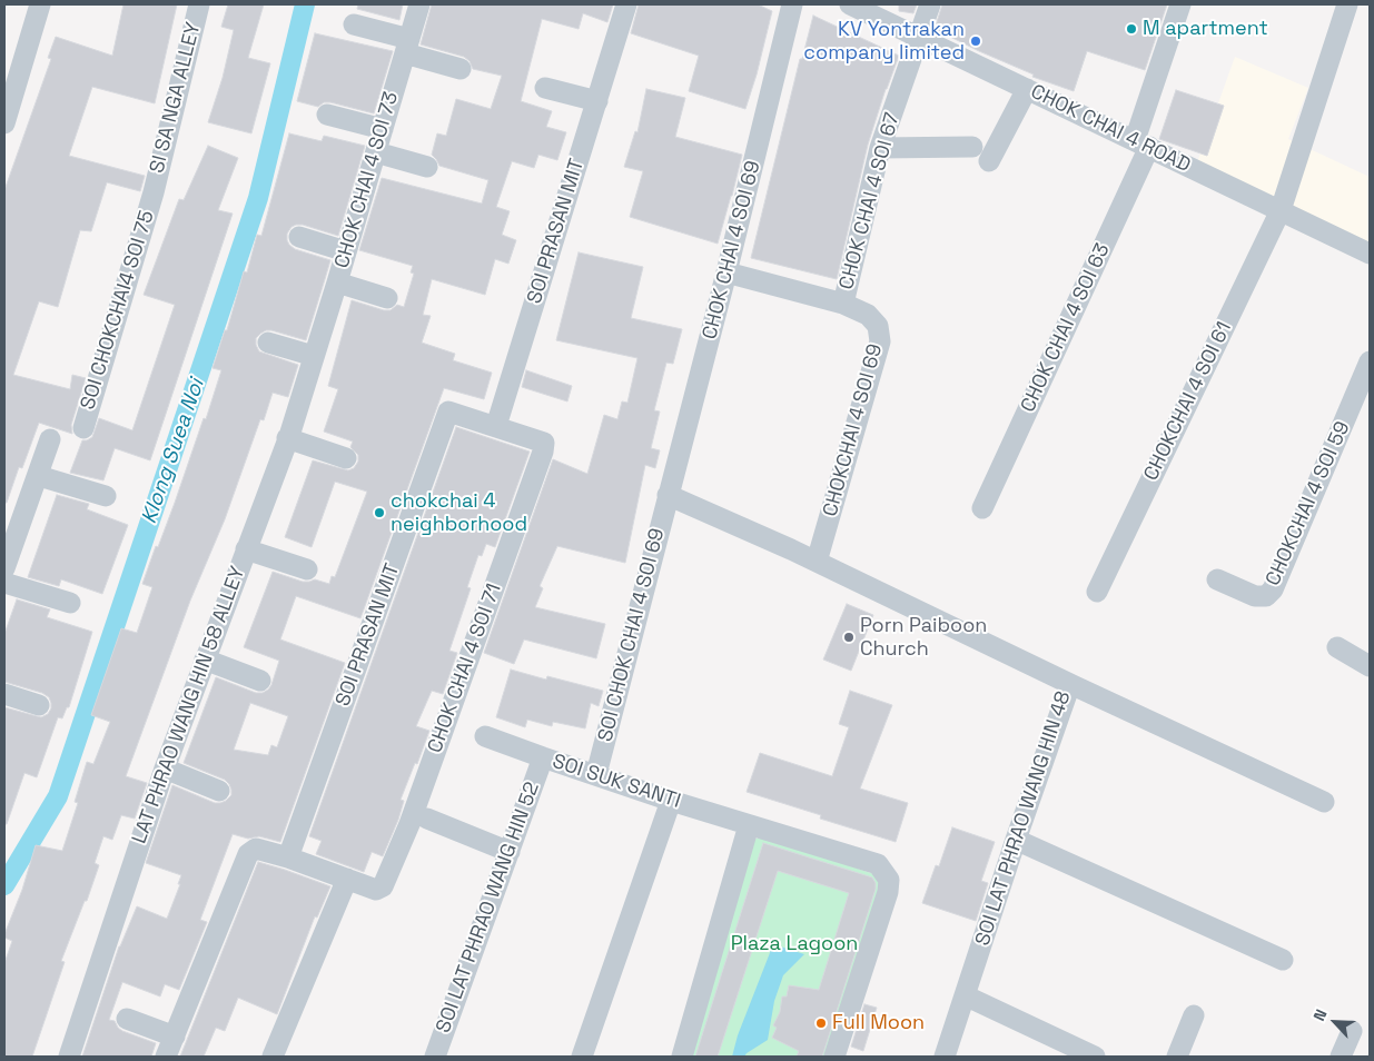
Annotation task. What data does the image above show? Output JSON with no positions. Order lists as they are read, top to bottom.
{
  "streets": {
    "street": [
      "SI SA NGA ALLEY",
      "CHOK CHAI 4 ROAD",
      "CHOK CHAI 4 SOI 73",
      "CHOK CHAI 4 SOI 67",
      "SOI PRASAN MIT",
      "CHOK CHAI 4 SOI 69",
      "SOI CHOKCHAI4 SOI 75",
      "CHOK CHAI 4 SOI 63",
      "CHOKCHAI 4 SOI 61",
      "CHOKCHAI 4 SOI 69",
      "CHOKCHAI 4 SOI 59",
      "SOI CHOK CHAI 4 SOI 69",
      "CHOK CHAI 4 SOI 71",
      "LAT PHRAO WANG HIN 58 ALLEY",
      "SOI SUK SANTI",
      "SOI LAT PHRAO WANG HIN 48",
      "SOI LAT PHRAO WANG HIN 52"
    ]
  },
  "crossings": [
    ["SI SA NGA ALLEY", "SOI CHOKCHAI4 SOI 75"],
    ["CHOK CHAI 4 ROAD", "CHOK CHAI 4 SOI 67"],
    ["CHOK CHAI 4 ROAD", "CHOK CHAI 4 SOI 63"],
    ["CHOK CHAI 4 ROAD", "CHOKCHAI 4 SOI 61"],
    ["CHOK CHAI 4 SOI 73", "LAT PHRAO WANG HIN 58 ALLEY"],
    ["CHOK CHAI 4 SOI 67", "CHOKCHAI 4 SOI 69"],
    ["SOI PRASAN MIT", "CHOK CHAI 4 SOI 71"],
    ["CHOK CHAI 4 SOI 69", "CHOKCHAI 4 SOI 69"],
    ["CHOK CHAI 4 SOI 69", "SOI CHOK CHAI 4 SOI 69"],
    ["CHOK CHAI 4 SOI 69", "SOI LAT PHRAO WANG HIN 48"],
    ["CHOKCHAI 4 SOI 69", "SOI LAT PHRAO WANG HIN 48"],
    ["SOI CHOK CHAI 4 SOI 69", "SOI SUK SANTI"],
    ["SOI CHOK CHAI 4 SOI 69", "SOI LAT PHRAO WANG HIN 48"],
    ["SOI SUK SANTI", "SOI LAT PHRAO WANG HIN 52"]
  ],
  "water": ["Klong Suea Noi"],
  "parks": ["Plaza Lagoon"],
  "places": [
    "M apartment",
    "KV Yontrakan company limited",
    "chokchai 4 neighborhood",
    "Porn Paiboon Church",
    "Full Moon"
  ],
  "north": "top left"
}
